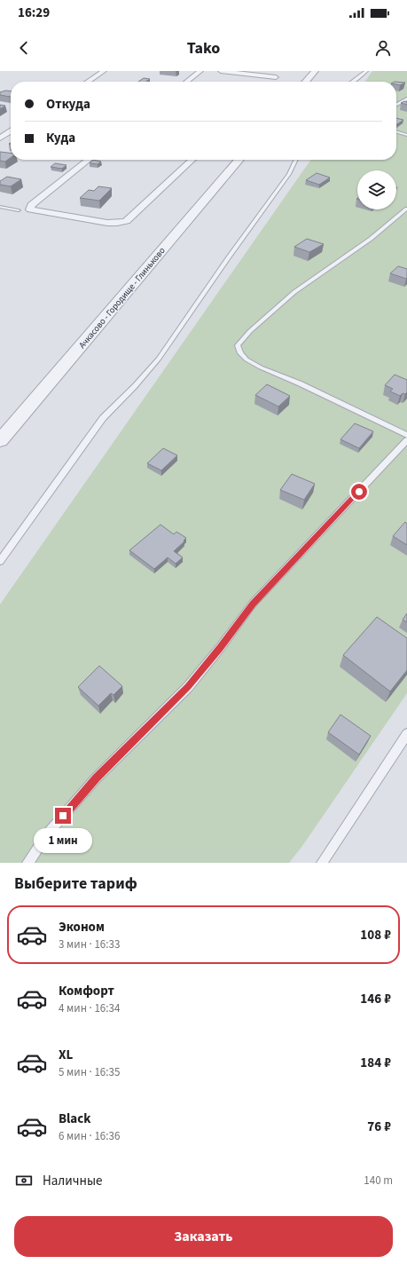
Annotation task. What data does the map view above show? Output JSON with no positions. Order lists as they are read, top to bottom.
{
  "streets": {
    "street": ["Ачкасово - Городище - Глиньково"]
  },
  "page": {
    "status": "16:29",
    "header": "Tako",
    "banner": ["Откуда", "Куда"],
    "bubble": "1 мин",
    "heading": "Выберите тариф",
    "list": [
      {
        "name": "Эконом",
        "note": "3 мин · 16:33",
        "value": "108 ₽"
      },
      {
        "name": "Комфорт",
        "note": "4 мин · 16:34",
        "value": "146 ₽"
      },
      {
        "name": "XL",
        "note": "5 мин · 16:35",
        "value": "184 ₽"
      },
      {
        "name": "Black",
        "note": "6 мин · 16:36",
        "value": "76 ₽"
      }
    ],
    "pay": ["Наличные", "140 m"],
    "buttons": "Заказать"
  }
}
